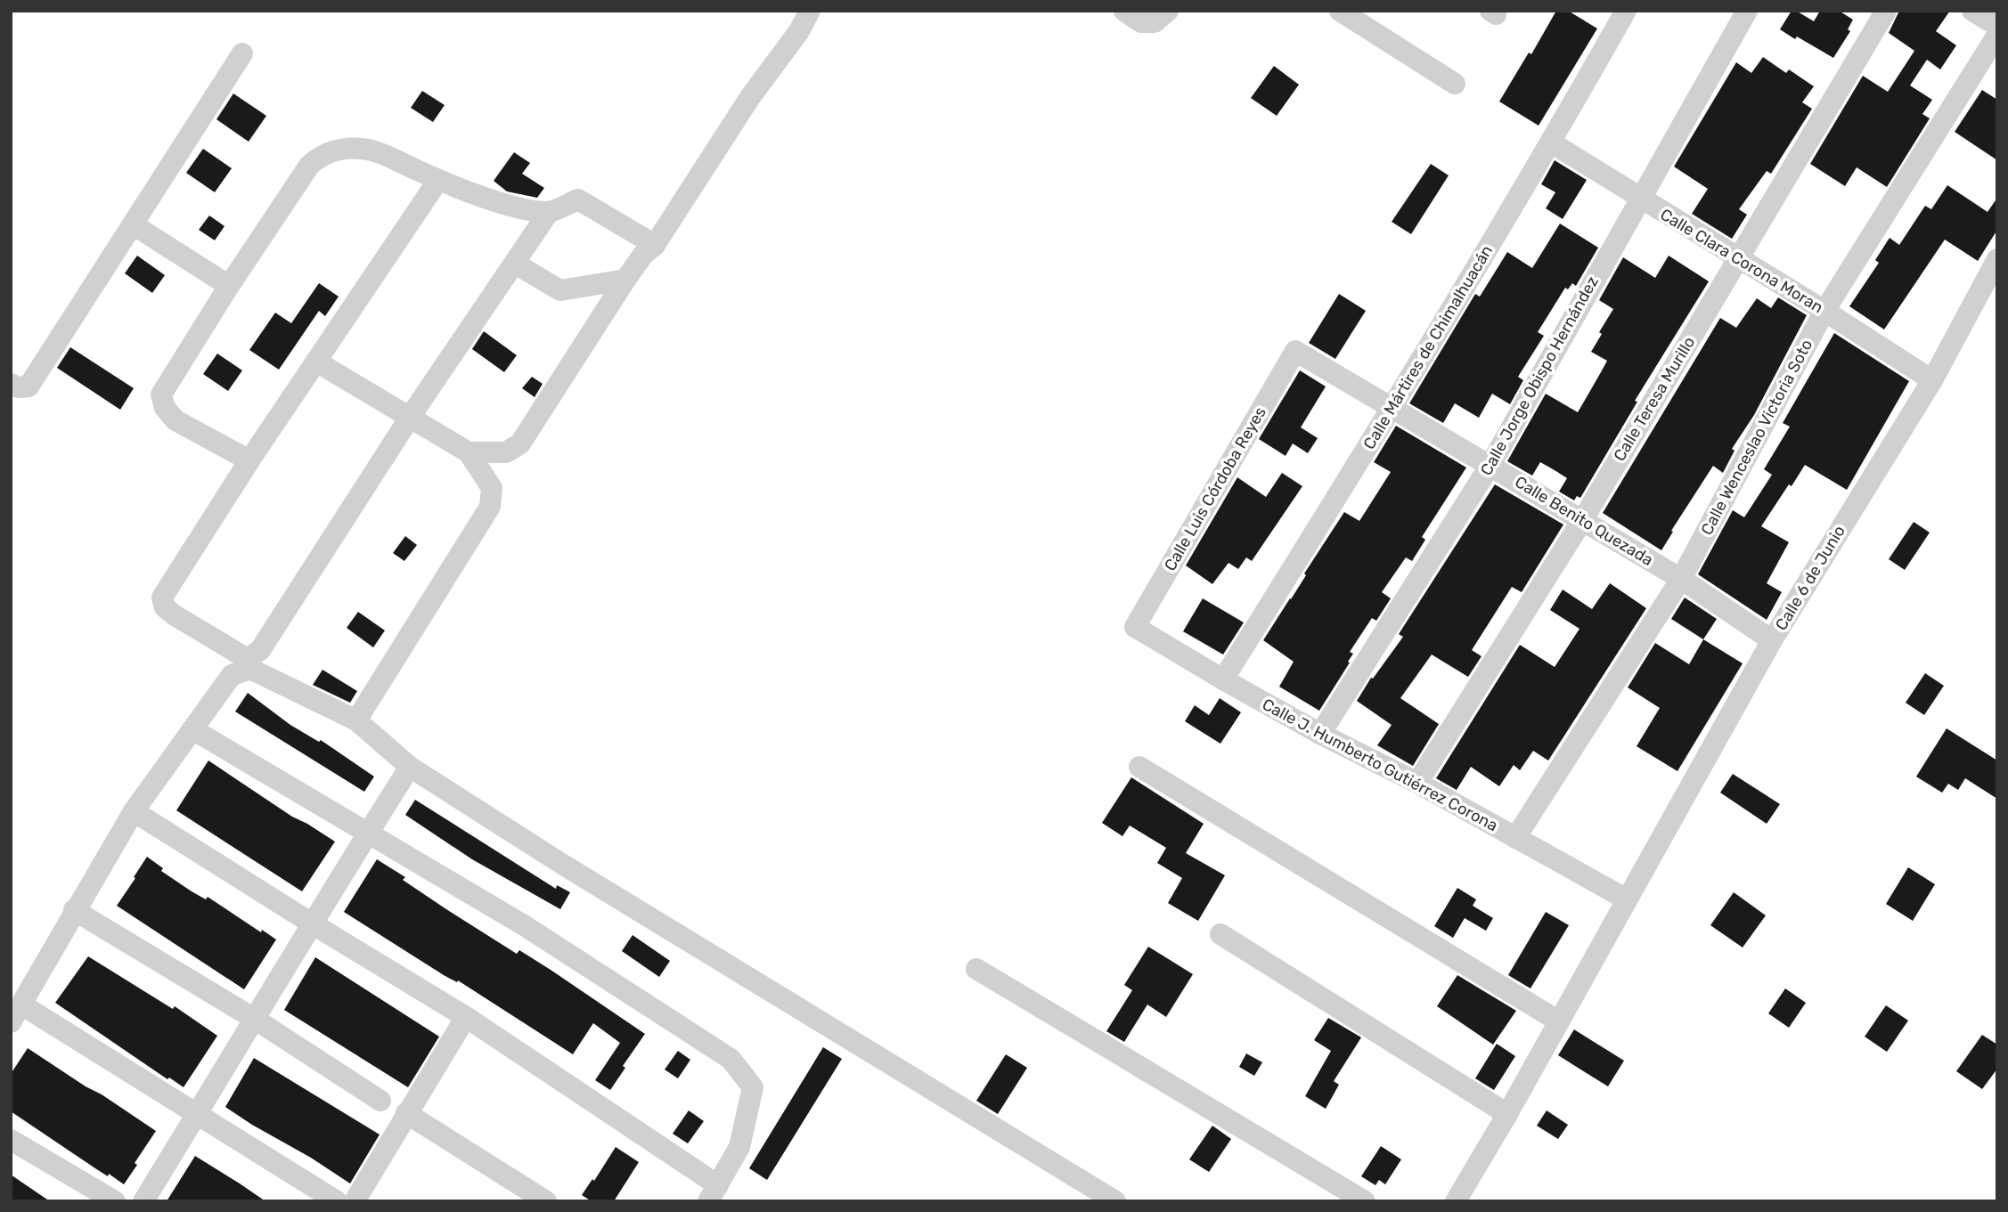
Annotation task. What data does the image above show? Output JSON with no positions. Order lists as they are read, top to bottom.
{
  "streets": {
    "street": [
      "Calle Clara Corona Moran",
      "Calle Mártires de Chimalhuacán",
      "Calle Jorge Obispo Hernández",
      "Calle Teresa Murillo",
      "Calle Wenceslao Victoria Soto",
      "Calle Luis Córdoba Reyes",
      "Calle Benito Quezada",
      "Calle 6 de Junio",
      "Calle J. Humberto Gutiérrez Corona"
    ]
  },
  "crossings": [
    ["Calle Clara Corona Moran", "Calle Mártires de Chimalhuacán"],
    ["Calle Clara Corona Moran", "Calle Jorge Obispo Hernández"],
    ["Calle Clara Corona Moran", "Calle Teresa Murillo"],
    ["Calle Clara Corona Moran", "Calle Wenceslao Victoria Soto"],
    ["Calle Clara Corona Moran", "Calle 6 de Junio"],
    ["Calle Mártires de Chimalhuacán", "Calle Benito Quezada"],
    ["Calle Mártires de Chimalhuacán", "Calle J. Humberto Gutiérrez Corona"],
    ["Calle Jorge Obispo Hernández", "Calle Benito Quezada"],
    ["Calle Jorge Obispo Hernández", "Calle J. Humberto Gutiérrez Corona"],
    ["Calle Teresa Murillo", "Calle Benito Quezada"],
    ["Calle Teresa Murillo", "Calle J. Humberto Gutiérrez Corona"],
    ["Calle Wenceslao Victoria Soto", "Calle Benito Quezada"],
    ["Calle Wenceslao Victoria Soto", "Calle J. Humberto Gutiérrez Corona"],
    ["Calle Luis Córdoba Reyes", "Calle Benito Quezada"],
    ["Calle Luis Córdoba Reyes", "Calle J. Humberto Gutiérrez Corona"],
    ["Calle Benito Quezada", "Calle 6 de Junio"],
    ["Calle 6 de Junio", "Calle J. Humberto Gutiérrez Corona"]
  ]
}
